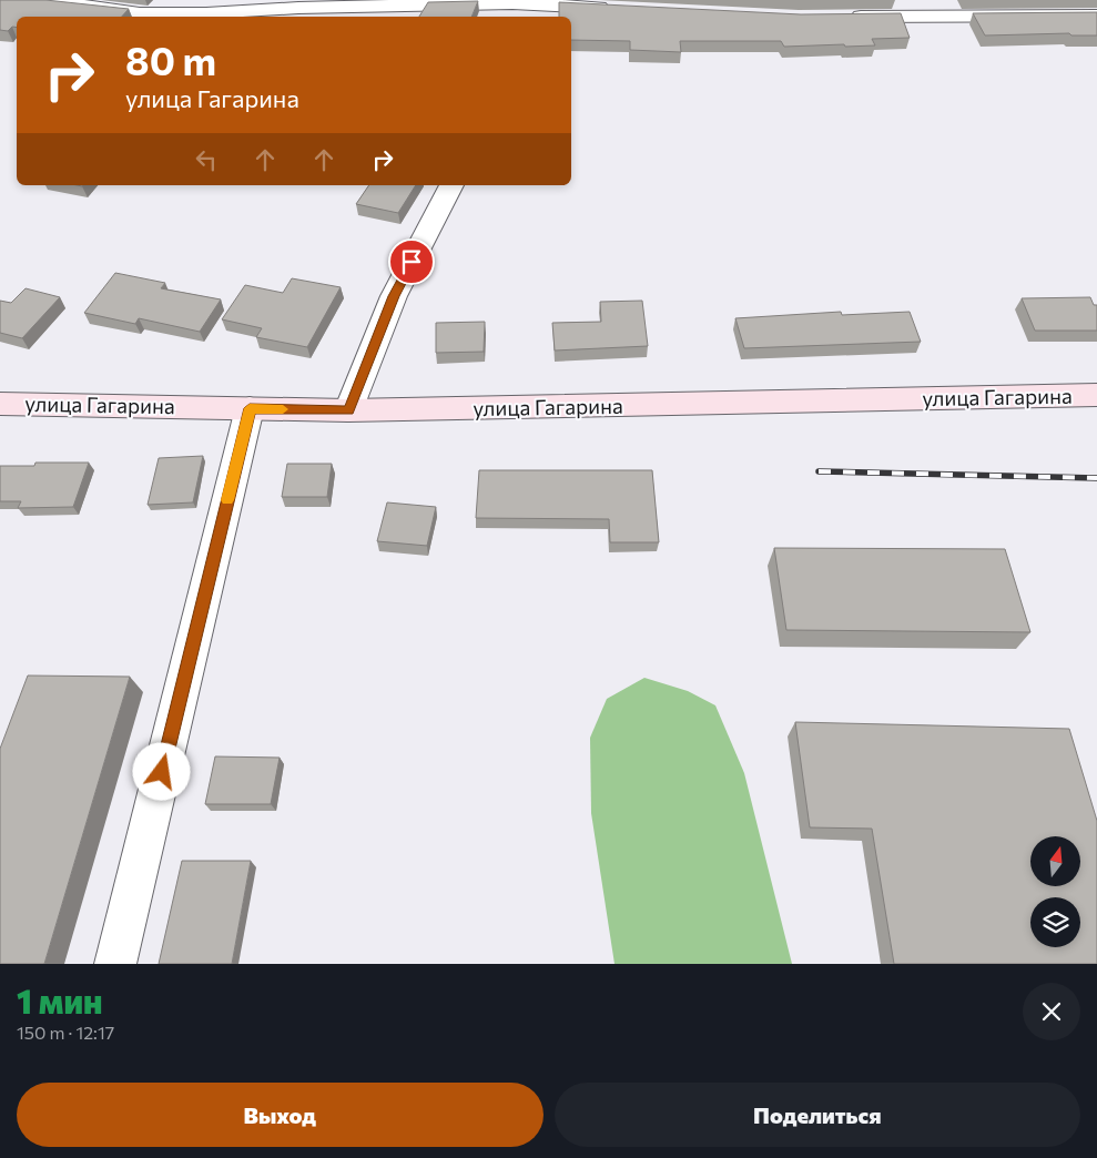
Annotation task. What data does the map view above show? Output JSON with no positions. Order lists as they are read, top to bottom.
{
  "streets": {
    "main road": ["улица Гагарина"]
  },
  "north": "top",
  "page": {
    "turn": ["80 m", "улица Гагарина"],
    "heading": ["1 мин", "150 m · 12:17"],
    "buttons": ["Выход", "Поделиться"]
  }
}
